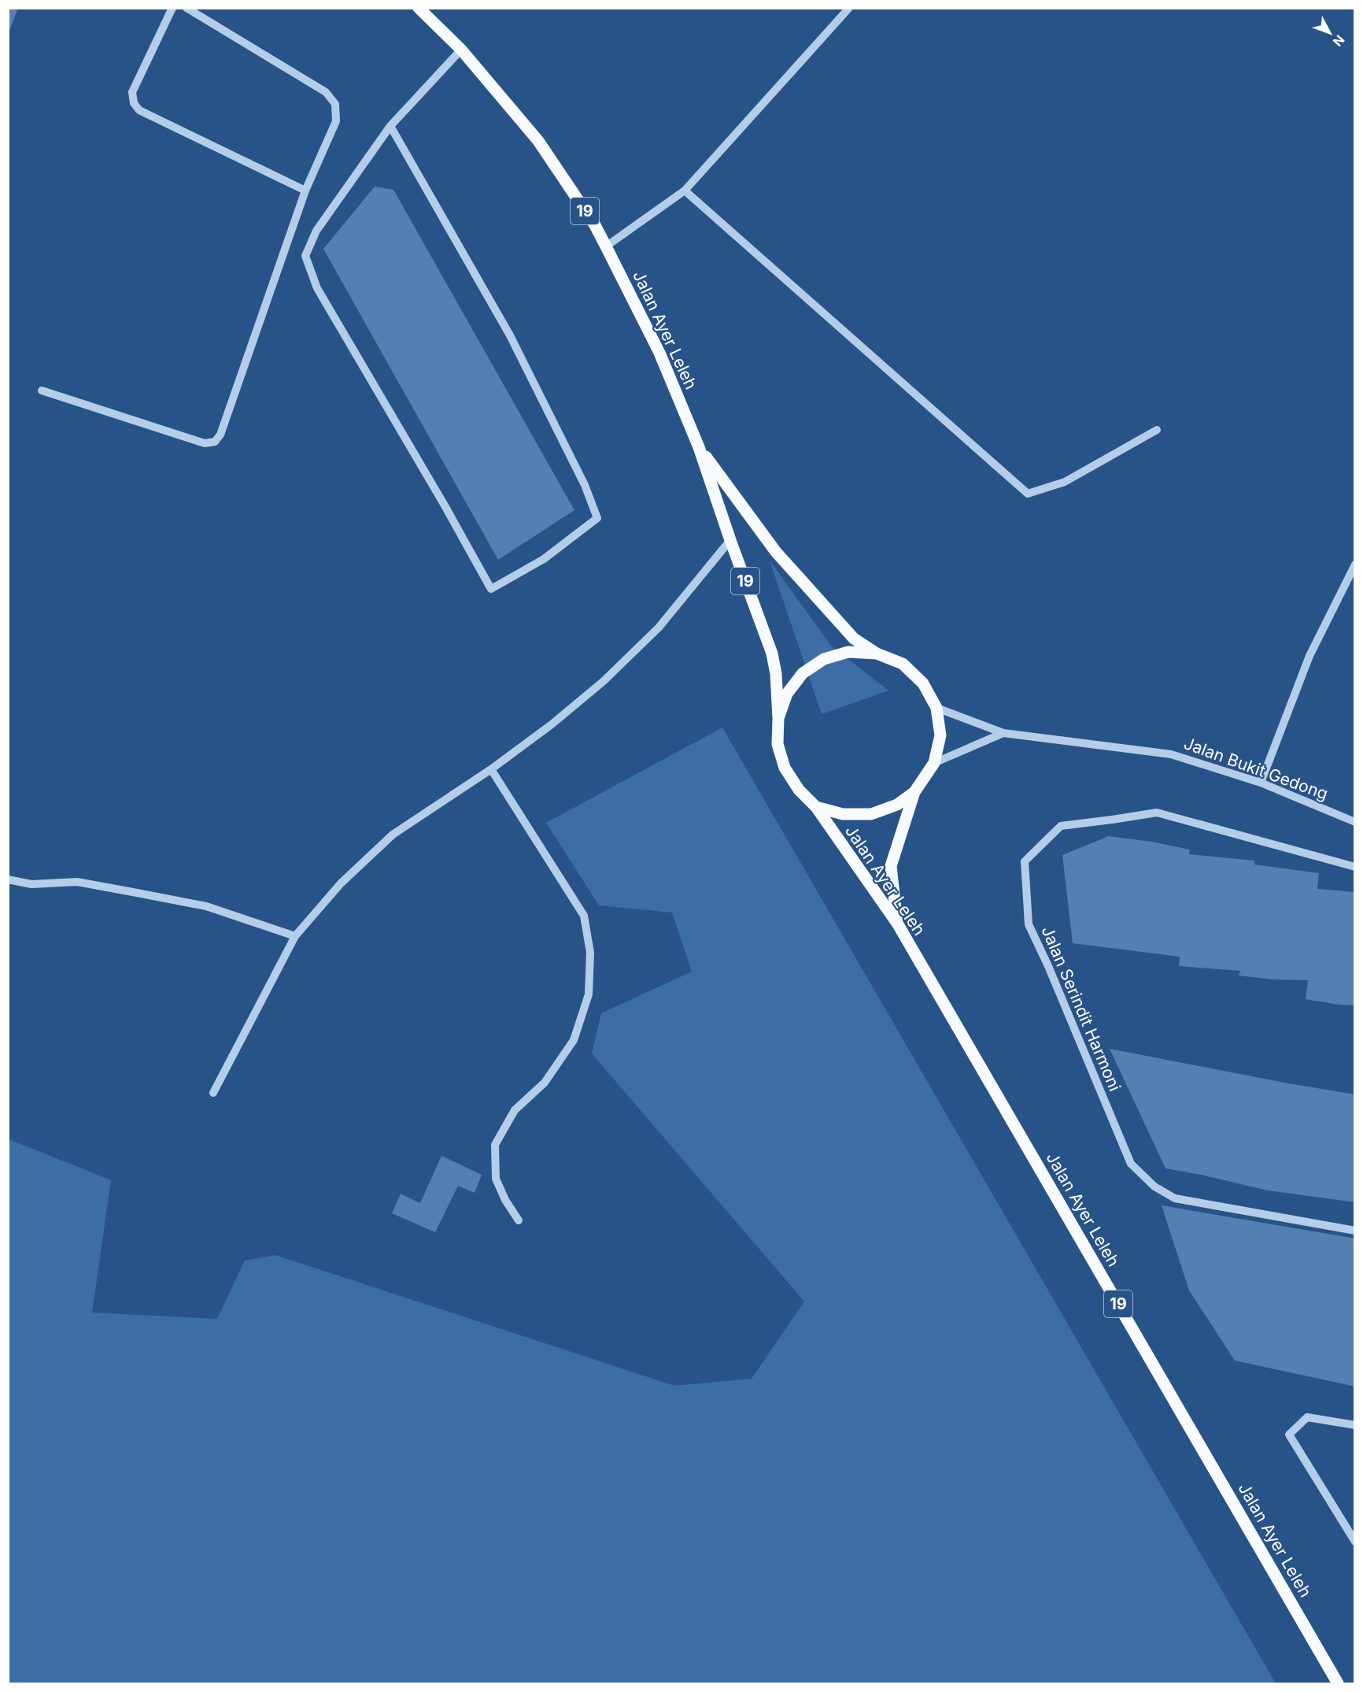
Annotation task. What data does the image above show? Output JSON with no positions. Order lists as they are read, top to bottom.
{
  "streets": {
    "main road": ["19", "Jalan Ayer Leleh"],
    "street": ["Jalan Bukit Gedong", "Jalan Serindit Harmoni"]
  },
  "crossings": [
    ["Jalan Ayer Leleh", "Jalan Bukit Gedong"]
  ],
  "north": "bottom right"
}
